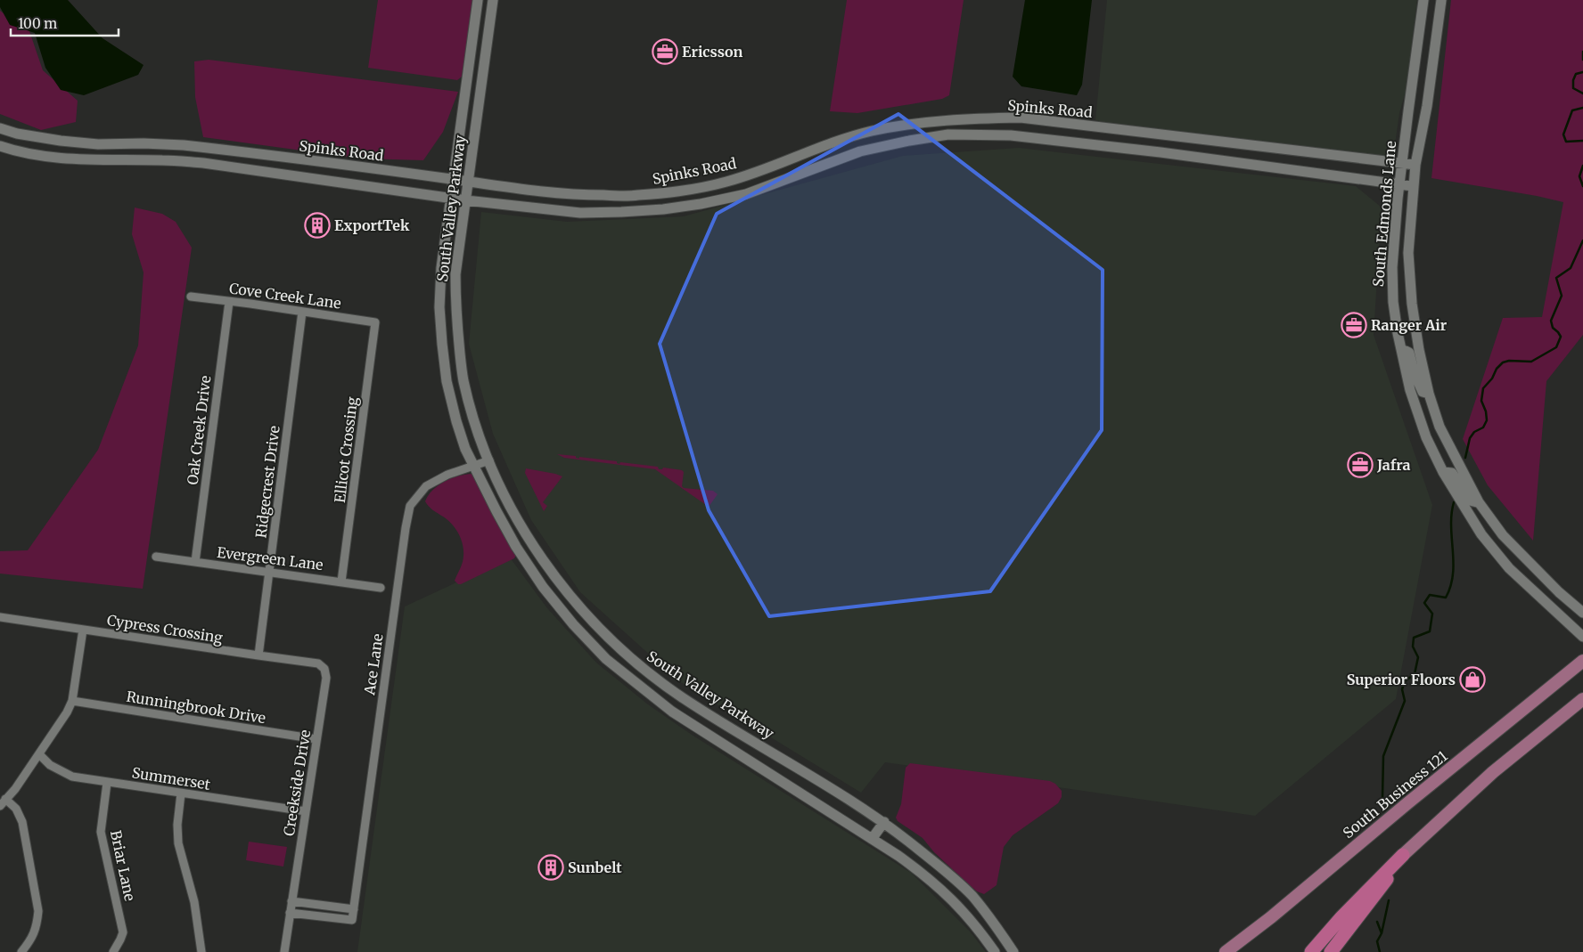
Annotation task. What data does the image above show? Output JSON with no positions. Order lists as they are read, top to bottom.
{
  "streets": {
    "main road": [
      "Spinks Road",
      "South Valley Parkway",
      "South Edmonds Lane",
      "South Business 121"
    ],
    "street": [
      "Cove Creek Lane",
      "Oak Creek Drive",
      "Ellicot Crossing",
      "Ridgecrest Drive",
      "Evergreen Lane",
      "Cypress Crossing",
      "Ace Lane",
      "Runningbrook Drive",
      "Summerset",
      "Creekside Drive",
      "Briar Lane"
    ]
  },
  "crossings": [
    ["Spinks Road", "South Valley Parkway"],
    ["Spinks Road", "South Edmonds Lane"],
    ["South Valley Parkway", "Ace Lane"],
    ["Cove Creek Lane", "Oak Creek Drive"],
    ["Cove Creek Lane", "Ellicot Crossing"],
    ["Cove Creek Lane", "Ridgecrest Drive"],
    ["Oak Creek Drive", "Evergreen Lane"],
    ["Ellicot Crossing", "Evergreen Lane"],
    ["Ridgecrest Drive", "Evergreen Lane"],
    ["Ridgecrest Drive", "Cypress Crossing"],
    ["Cypress Crossing", "Creekside Drive"],
    ["Ace Lane", "Creekside Drive"],
    ["Runningbrook Drive", "Creekside Drive"],
    ["Summerset", "Creekside Drive"],
    ["Summerset", "Briar Lane"]
  ],
  "places": {
    "office": ["Ericsson", "Ranger Air", "Jafra"],
    "building": ["ExportTek", "Sunbelt"],
    "shop": ["Superior Floors"]
  },
  "scale_bar": "100 m"
}
